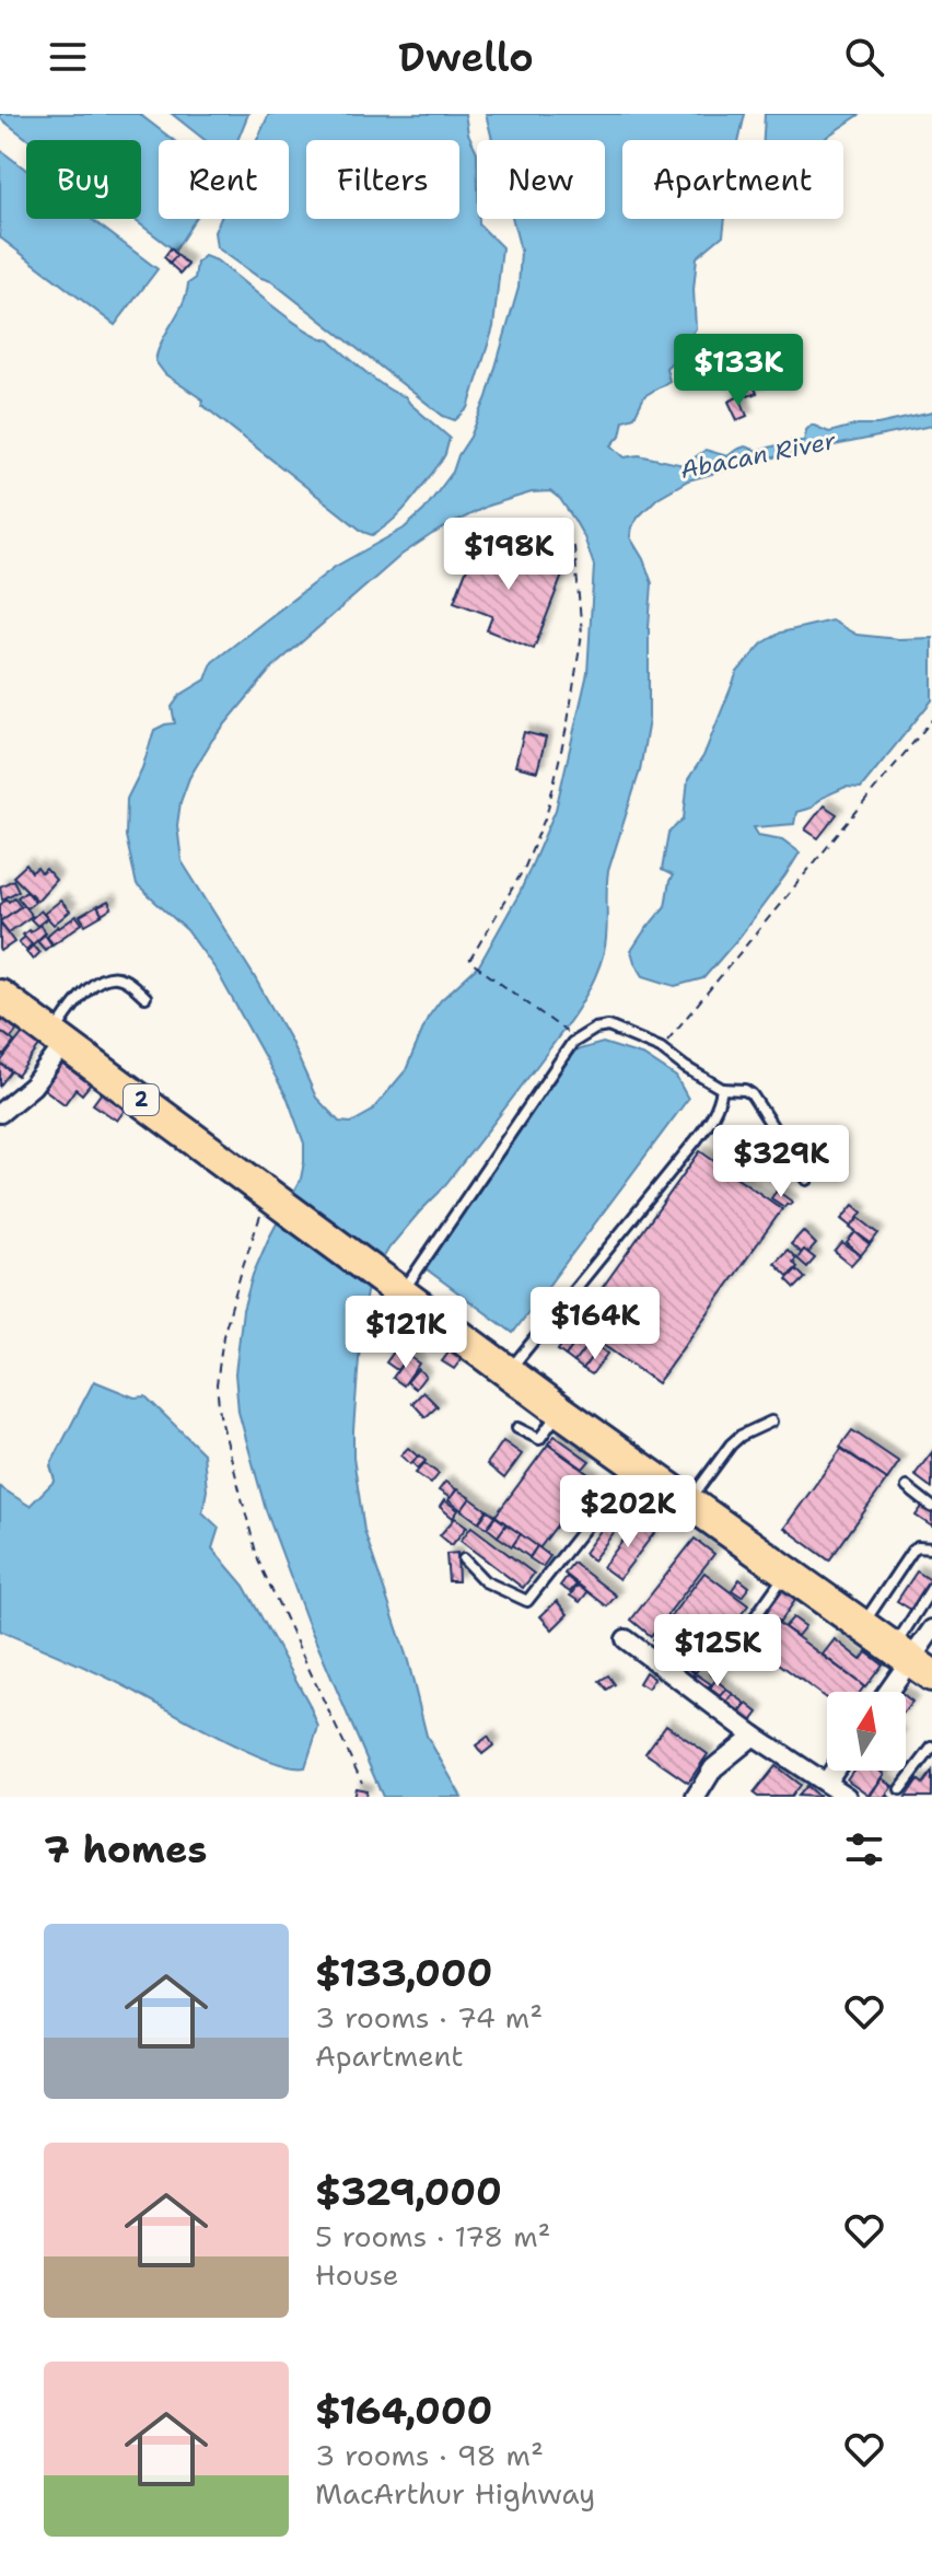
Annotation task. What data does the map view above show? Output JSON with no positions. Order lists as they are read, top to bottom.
{
  "streets": {
    "highway": ["2"]
  },
  "water": ["Abacan River"],
  "north": "top",
  "page": {
    "header": "Dwello",
    "chip": [
      "Buy",
      "Rent",
      "Filters",
      "New",
      "Apartment"
    ],
    "price": [
      "$133K",
      "$198K",
      "$329K",
      "$164K",
      "$121K",
      "$202K",
      "$125K"
    ],
    "heading": "7 homes",
    "list": [
      {
        "name": "$133,000",
        "note": "3 rooms · 74 m² · Apartment"
      },
      {
        "name": "$329,000",
        "note": "5 rooms · 178 m² · House"
      },
      {
        "name": "$164,000",
        "note": "3 rooms · 98 m² · MacArthur Highway"
      }
    ]
  }
}
